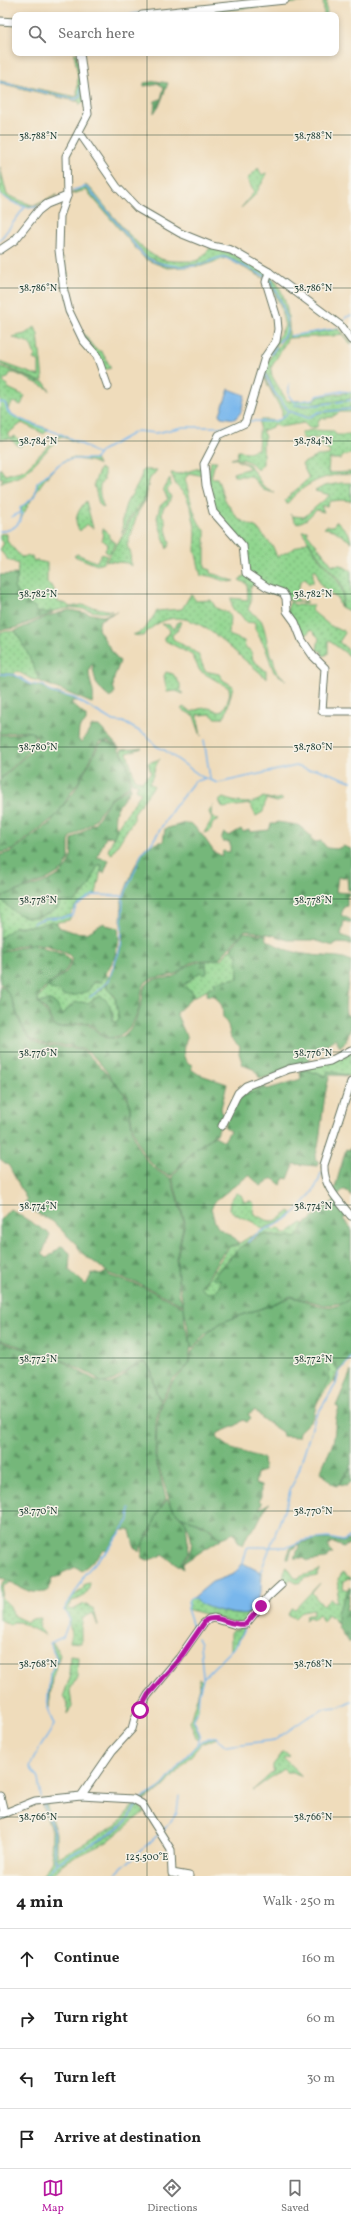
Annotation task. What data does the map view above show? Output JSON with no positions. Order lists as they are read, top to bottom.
{
  "page": {
    "search": "Search here",
    "heading": ["4 min", "Walk · 250 m"],
    "list": [
      ["Continue", "160 m"],
      ["Turn right", "60 m"],
      ["Turn left", "30 m"],
      "Arrive at destination"
    ],
    "nav": ["Map", "Directions", "Saved"]
  },
  "coordinates": [
    "38.788°N",
    "38.786°N",
    "38.784°N",
    "38.782°N",
    "38.780°N",
    "38.778°N",
    "38.776°N",
    "38.774°N",
    "38.772°N",
    "38.770°N",
    "38.768°N",
    "38.766°N",
    "125.500°E"
  ]
}
